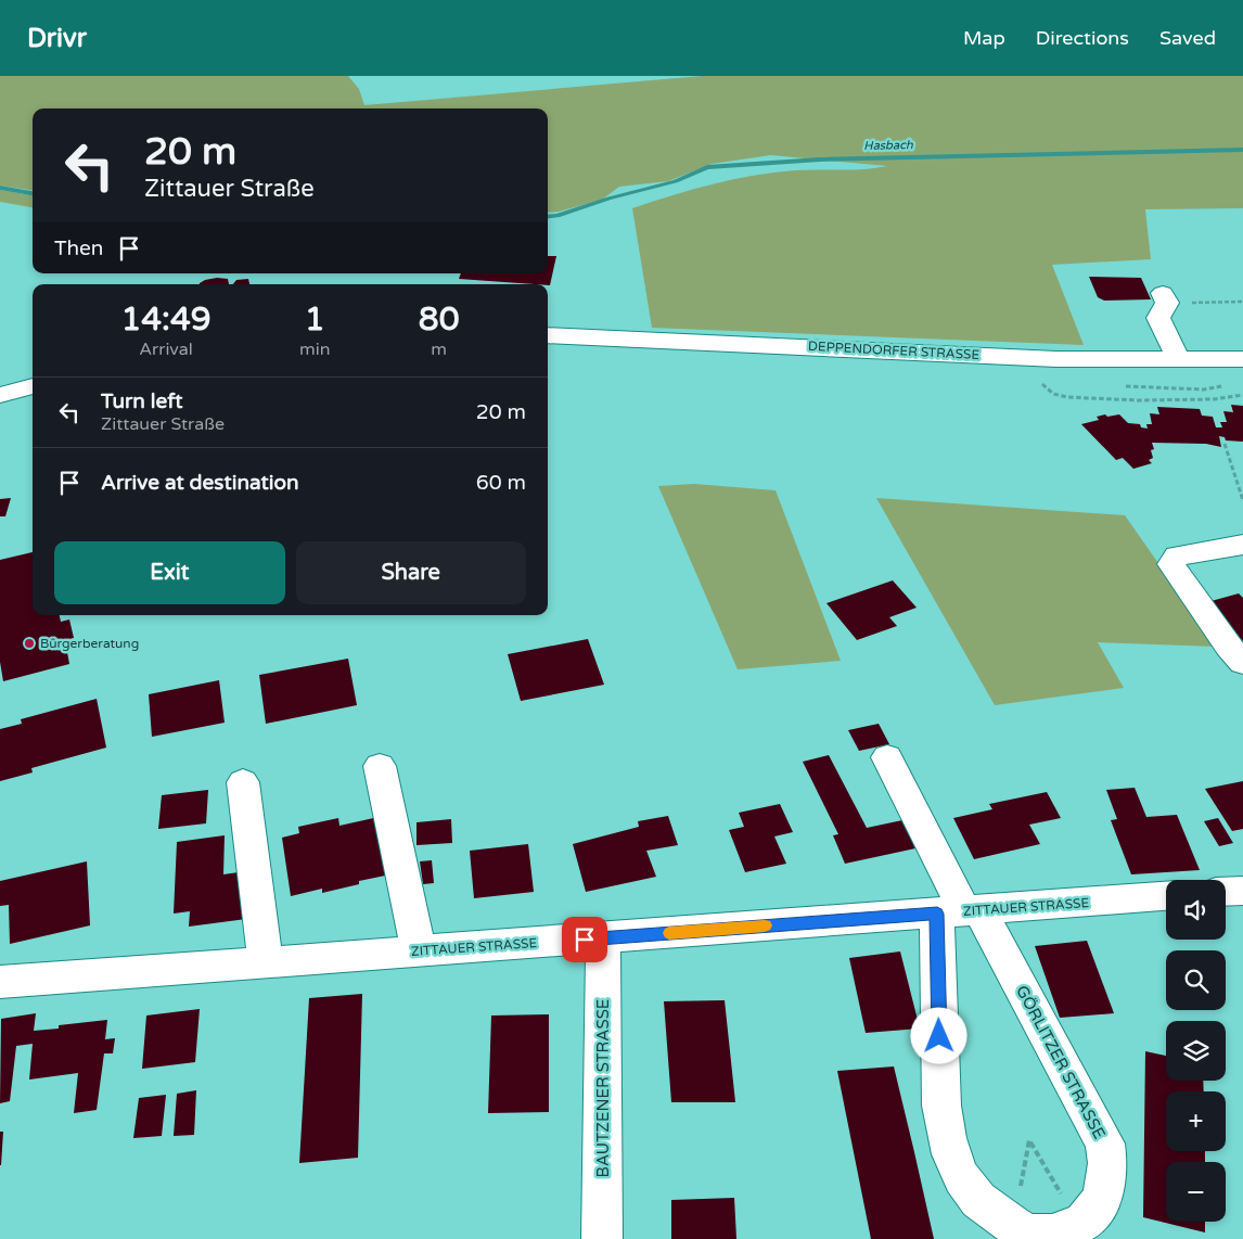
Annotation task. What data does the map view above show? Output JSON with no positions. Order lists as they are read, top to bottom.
{
  "streets": {
    "street": [
      "DEPPENDORFER STRASSE",
      "ZITTAUER STRASSE",
      "GÖRLITZER STRASSE",
      "BAUTZENER STRASSE"
    ]
  },
  "crossings": [
    ["ZITTAUER STRASSE", "GÖRLITZER STRASSE"],
    ["ZITTAUER STRASSE", "BAUTZENER STRASSE"]
  ],
  "water": ["Hasbach"],
  "places": ["Bürgerberatung"],
  "page": {
    "header": "Drivr",
    "nav": ["Map", "Directions", "Saved"],
    "turn": ["20 m", "Zittauer Straße"],
    "then": "Then",
    "eta": [
      "14:49",
      "Arrival",
      "1",
      "min",
      "80",
      "m"
    ],
    "list": [
      {
        "name": "Turn left",
        "note": "Zittauer Straße",
        "value": "20 m"
      },
      {
        "name": "Arrive at destination",
        "value": "60 m"
      }
    ],
    "buttons": ["Exit", "Share"],
    "map_buttons": ["+", "−"]
  }
}
